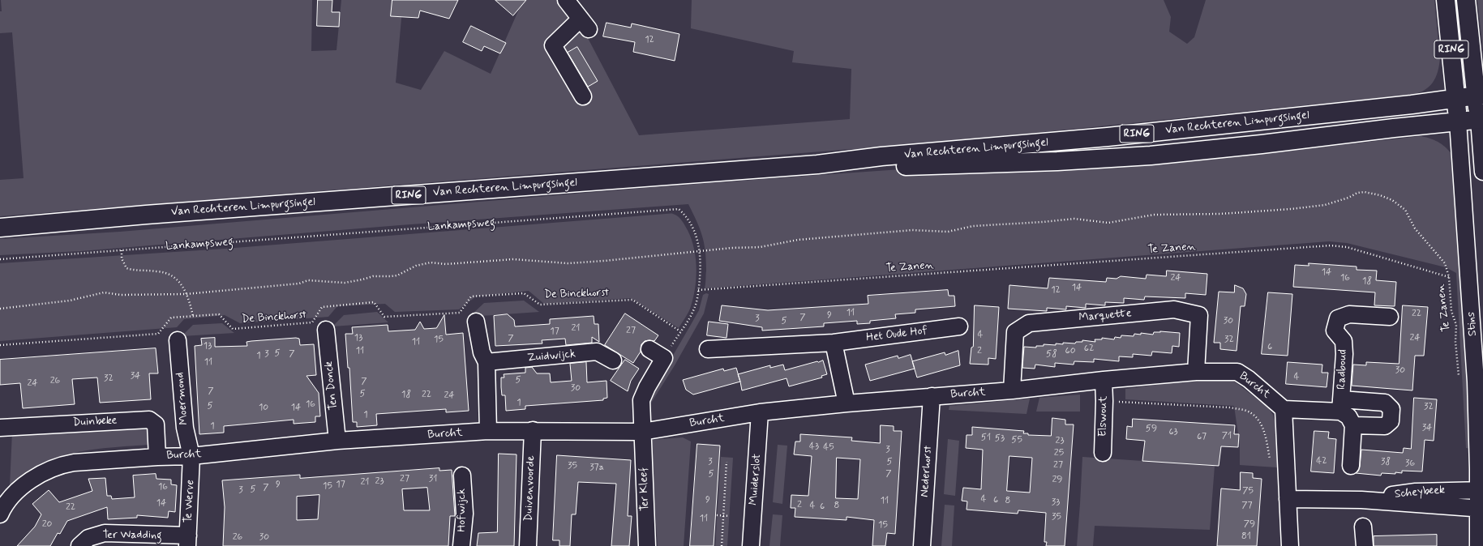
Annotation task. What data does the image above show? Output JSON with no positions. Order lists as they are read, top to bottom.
{
  "streets": {
    "main road": ["RING", "Van Rechteren Limpurgsingel"],
    "street": [
      "Marquette",
      "Stins",
      "Het Oude Hof",
      "Zuidwijck",
      "Radboud",
      "Ten Donck",
      "Burcht",
      "Moermond",
      "Elswout",
      "Duinbeke",
      "Nederhorst",
      "Muiderslot",
      "Duivenvoorde",
      "Ter Kleef",
      "Scheybeek",
      "Te Werve",
      "Hofwijck",
      "Ter Wadding"
    ],
    "path": ["Lankampsweg", "Te Zanen", "De Binckhorst"]
  },
  "crossings": [
    ["RING", "Van Rechteren Limpurgsingel"],
    ["RING", "Stins"],
    ["Van Rechteren Limpurgsingel", "Stins"],
    ["Lankampsweg", "Te Zanen"],
    ["Lankampsweg", "De Binckhorst"],
    ["Marquette", "Burcht"],
    ["Stins", "Scheybeek"],
    ["Radboud", "Burcht"],
    ["Ten Donck", "Burcht"],
    ["Burcht", "Moermond"],
    ["Burcht", "Elswout"],
    ["Burcht", "Duinbeke"],
    ["Burcht", "Nederhorst"],
    ["Burcht", "Muiderslot"],
    ["Burcht", "Duivenvoorde"],
    ["Burcht", "Ter Kleef"],
    ["Burcht", "Te Werve"],
    ["Moermond", "Te Werve"],
    ["Te Werve", "Ter Wadding"]
  ],
  "house_numbers": [
    "12",
    "14",
    "24",
    "16",
    "18",
    "14",
    "12",
    "11",
    "22",
    "9",
    "7",
    "3",
    "5",
    "30",
    "21",
    "27",
    "17",
    "4",
    "13",
    "24",
    "7",
    "15",
    "32",
    "11",
    "13",
    "6",
    "62",
    "11",
    "2",
    "60",
    "5",
    "3",
    "7",
    "58",
    "1",
    "11",
    "30",
    "34",
    "4",
    "32",
    "5",
    "26",
    "7",
    "24",
    "30",
    "7",
    "5",
    "18",
    "22",
    "24",
    "1",
    "16",
    "5",
    "32",
    "10",
    "14",
    "1",
    "1",
    "34",
    "59",
    "63",
    "71",
    "67",
    "51",
    "53",
    "55",
    "23",
    "43",
    "45",
    "3",
    "25",
    "42",
    "3",
    "5",
    "38",
    "36",
    "27",
    "35",
    "37a",
    "5",
    "7",
    "27",
    "31",
    "29",
    "23",
    "21",
    "9",
    "17",
    "15",
    "16",
    "7",
    "5",
    "3",
    "75",
    "4",
    "9",
    "6",
    "11",
    "8",
    "33",
    "14",
    "2",
    "4",
    "8",
    "77",
    "6",
    "22",
    "35",
    "11",
    "20",
    "79",
    "15",
    "81",
    "26",
    "30"
  ]
}
